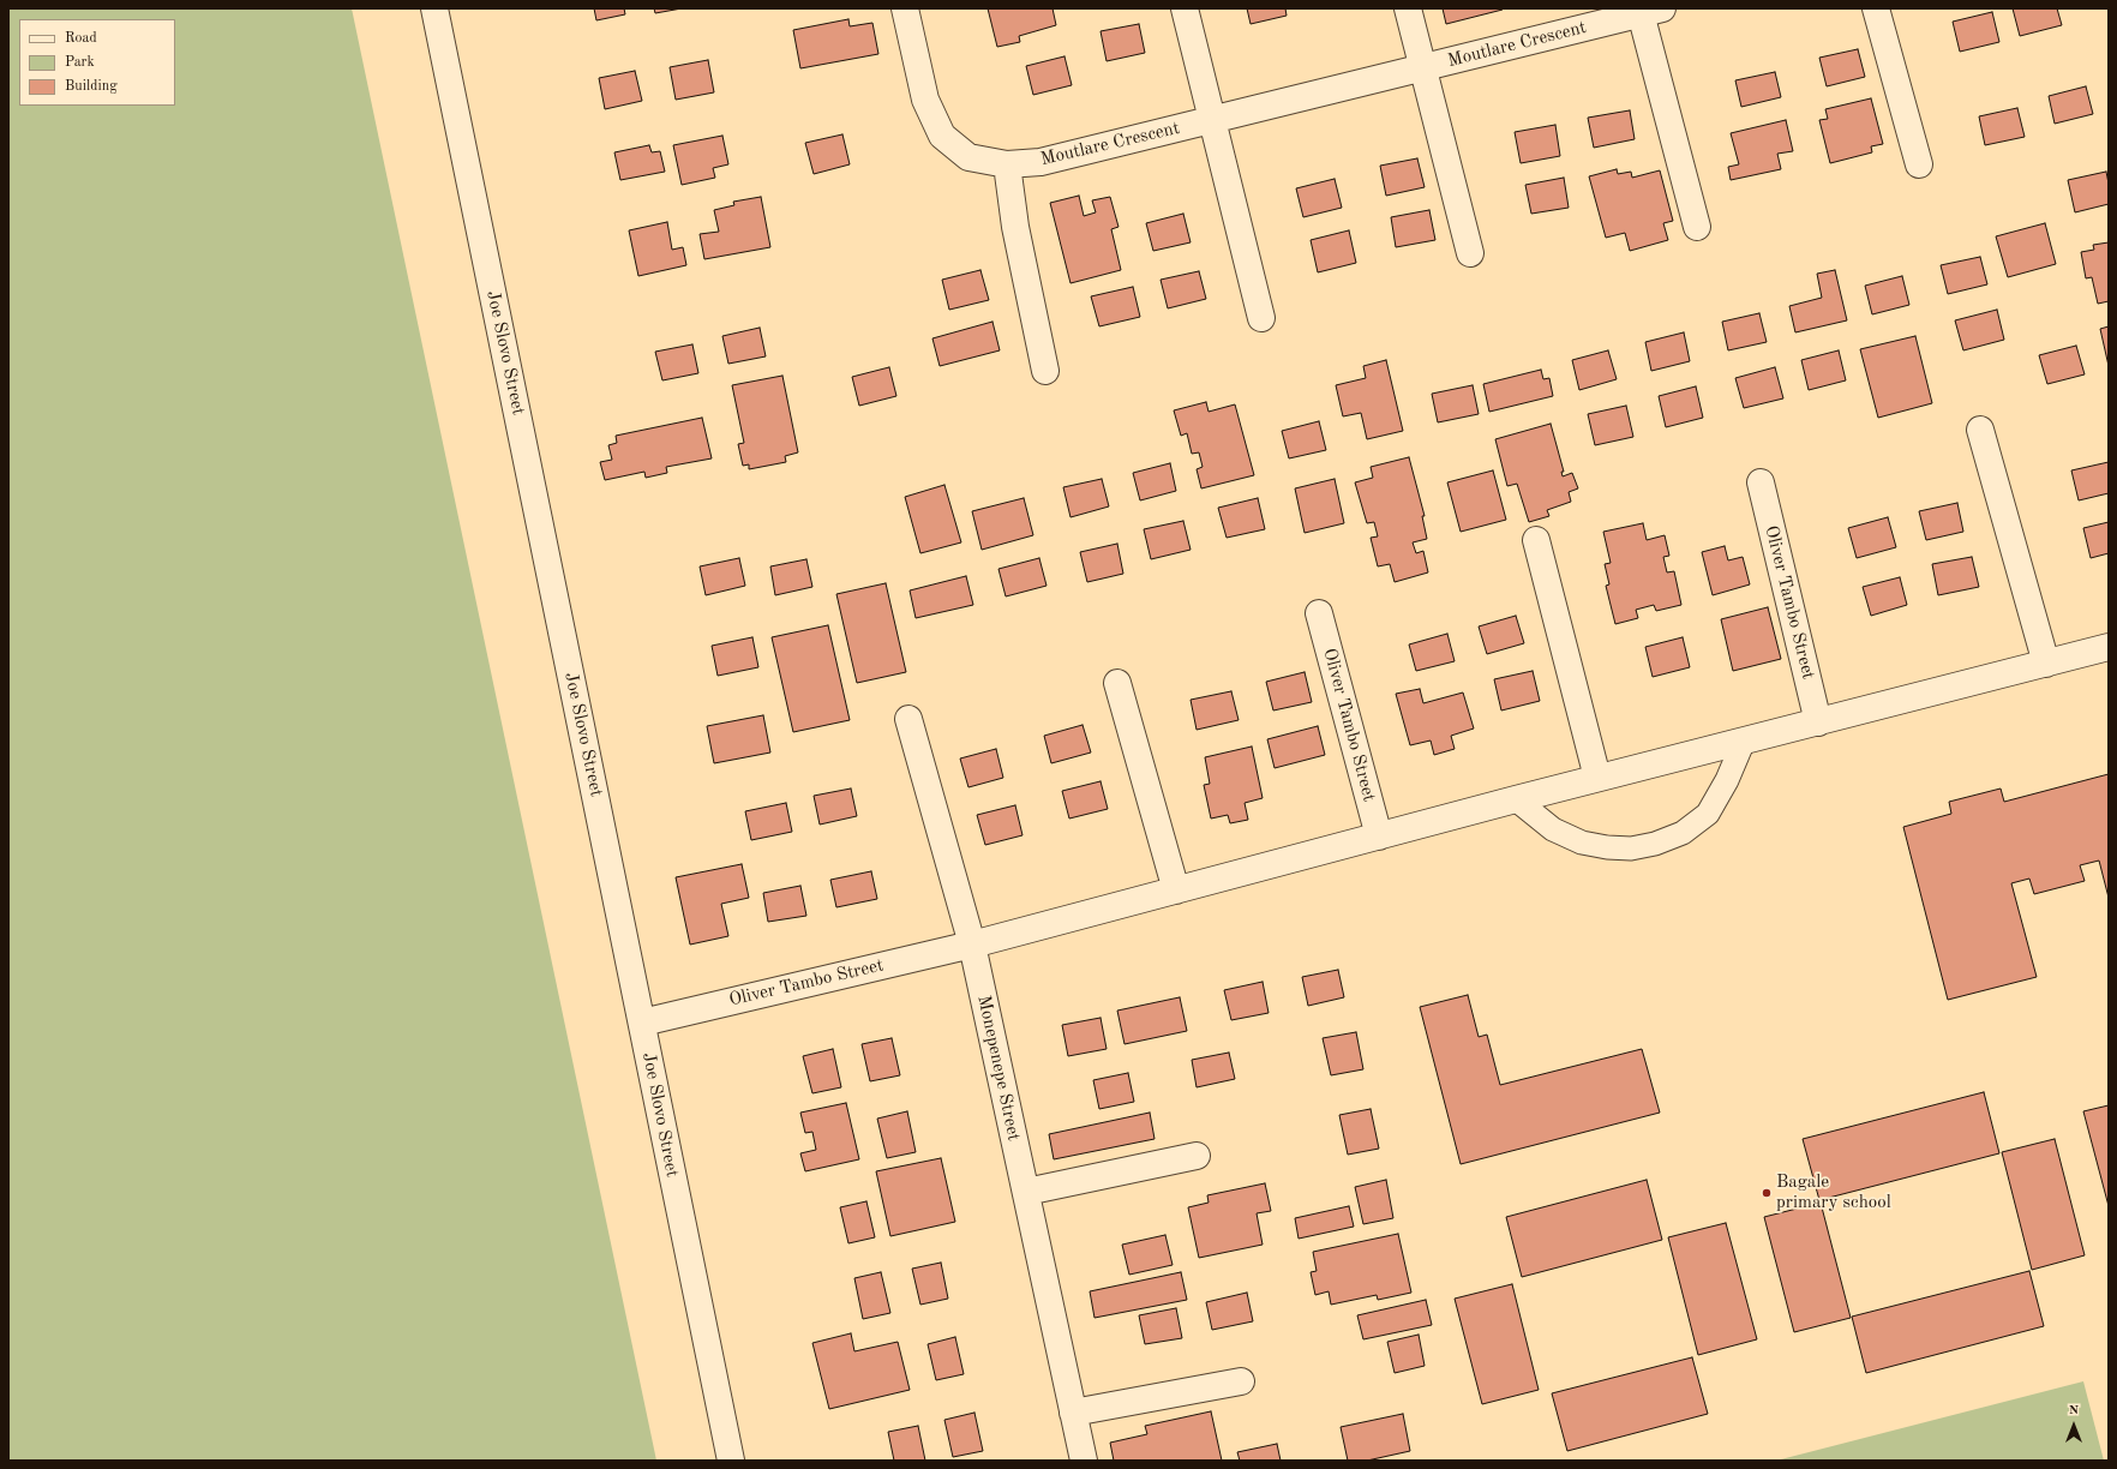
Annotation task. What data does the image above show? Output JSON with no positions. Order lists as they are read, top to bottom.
{
  "streets": {
    "street": [
      "Moutlare Crescent",
      "Joe Slovo Street",
      "Oliver Tambo Street",
      "Monepenepe Street"
    ]
  },
  "crossings": [
    ["Joe Slovo Street", "Oliver Tambo Street"],
    ["Oliver Tambo Street", "Monepenepe Street"]
  ],
  "places": ["Bagale primary school"],
  "legend": ["Road", "Park", "Building"],
  "north": "top"
}
